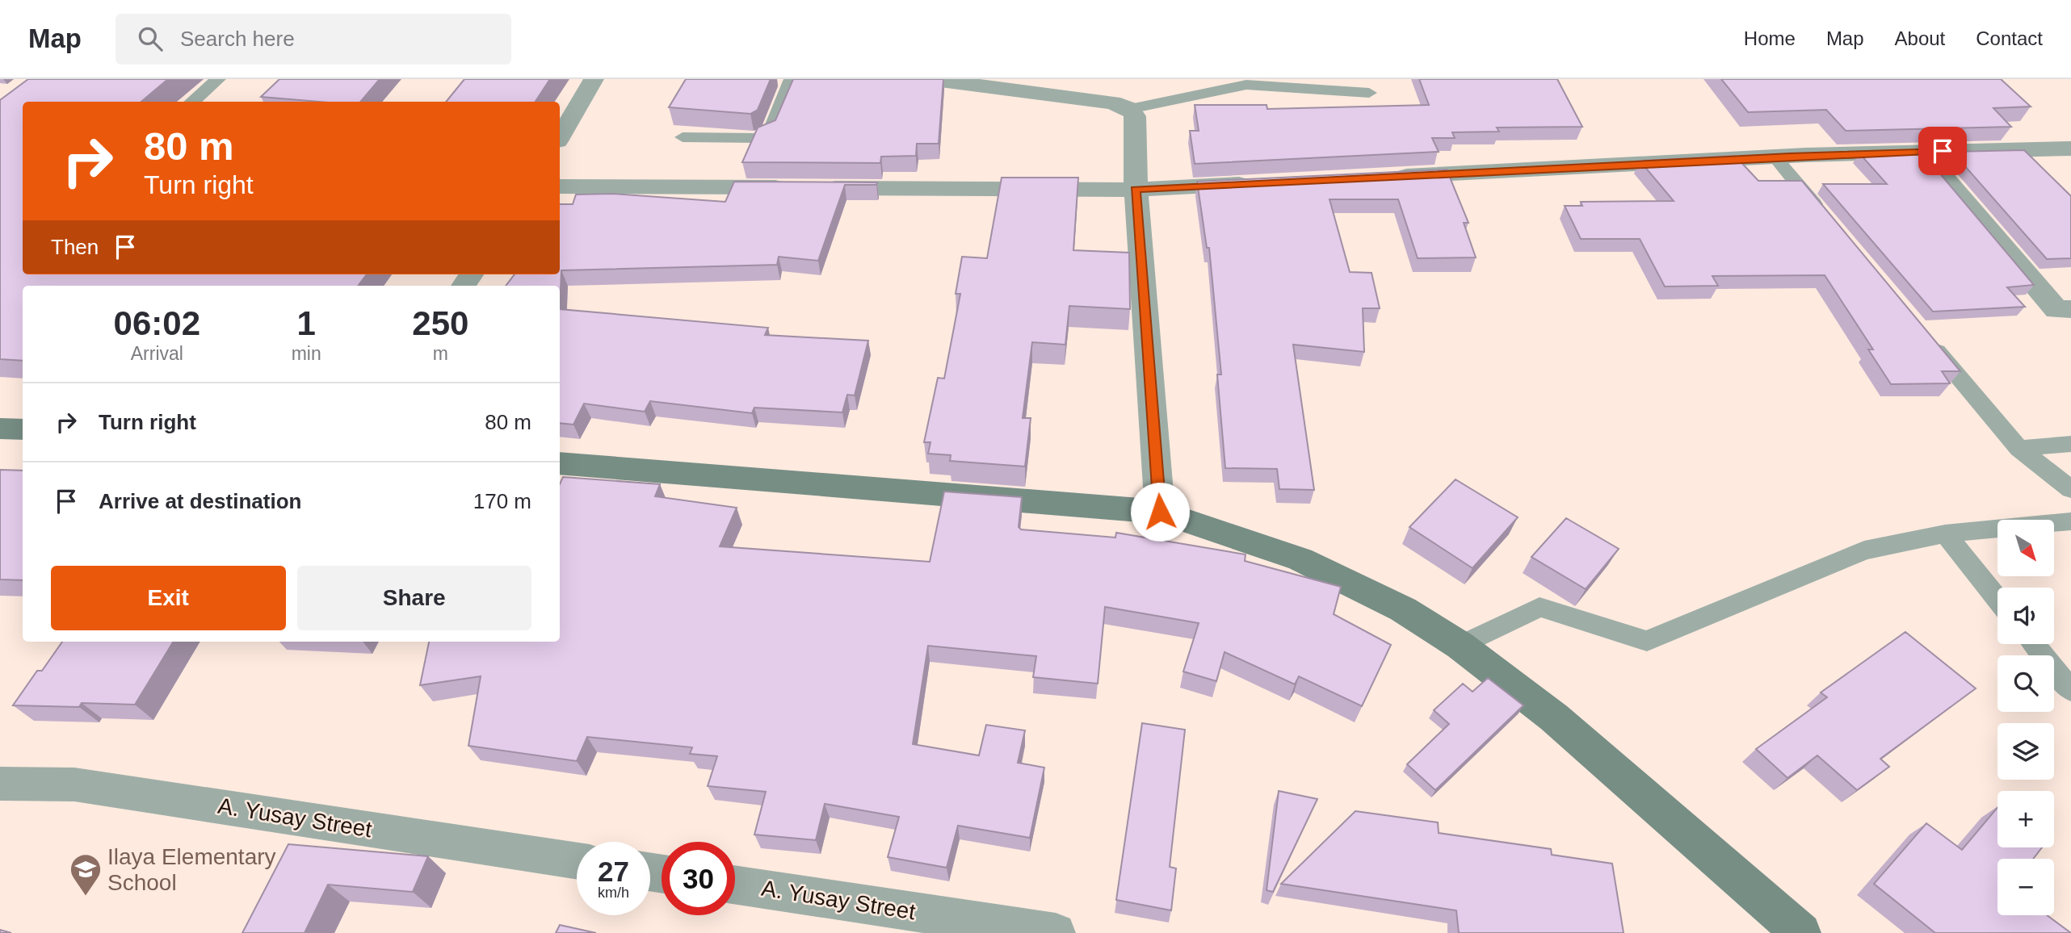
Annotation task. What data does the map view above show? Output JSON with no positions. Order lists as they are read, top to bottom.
{
  "streets": {
    "street": ["A. Yusay Street"]
  },
  "places": {
    "school or university": ["Ilaya Elementary School"]
  },
  "north": "bottom right",
  "page": {
    "header": "Map",
    "search": "Search here",
    "nav": [
      "Home",
      "Map",
      "About",
      "Contact"
    ],
    "turn": ["80 m", "Turn right"],
    "then": "Then",
    "eta": [
      "06:02",
      "Arrival",
      "1",
      "min",
      "250",
      "m"
    ],
    "list": [
      {
        "name": "Turn right",
        "value": "80 m"
      },
      {
        "name": "Arrive at destination",
        "value": "170 m"
      }
    ],
    "map_buttons": ["+", "−"],
    "buttons": ["Exit", "Share"],
    "speed": "27 km/h",
    "limit": "30"
  }
}
